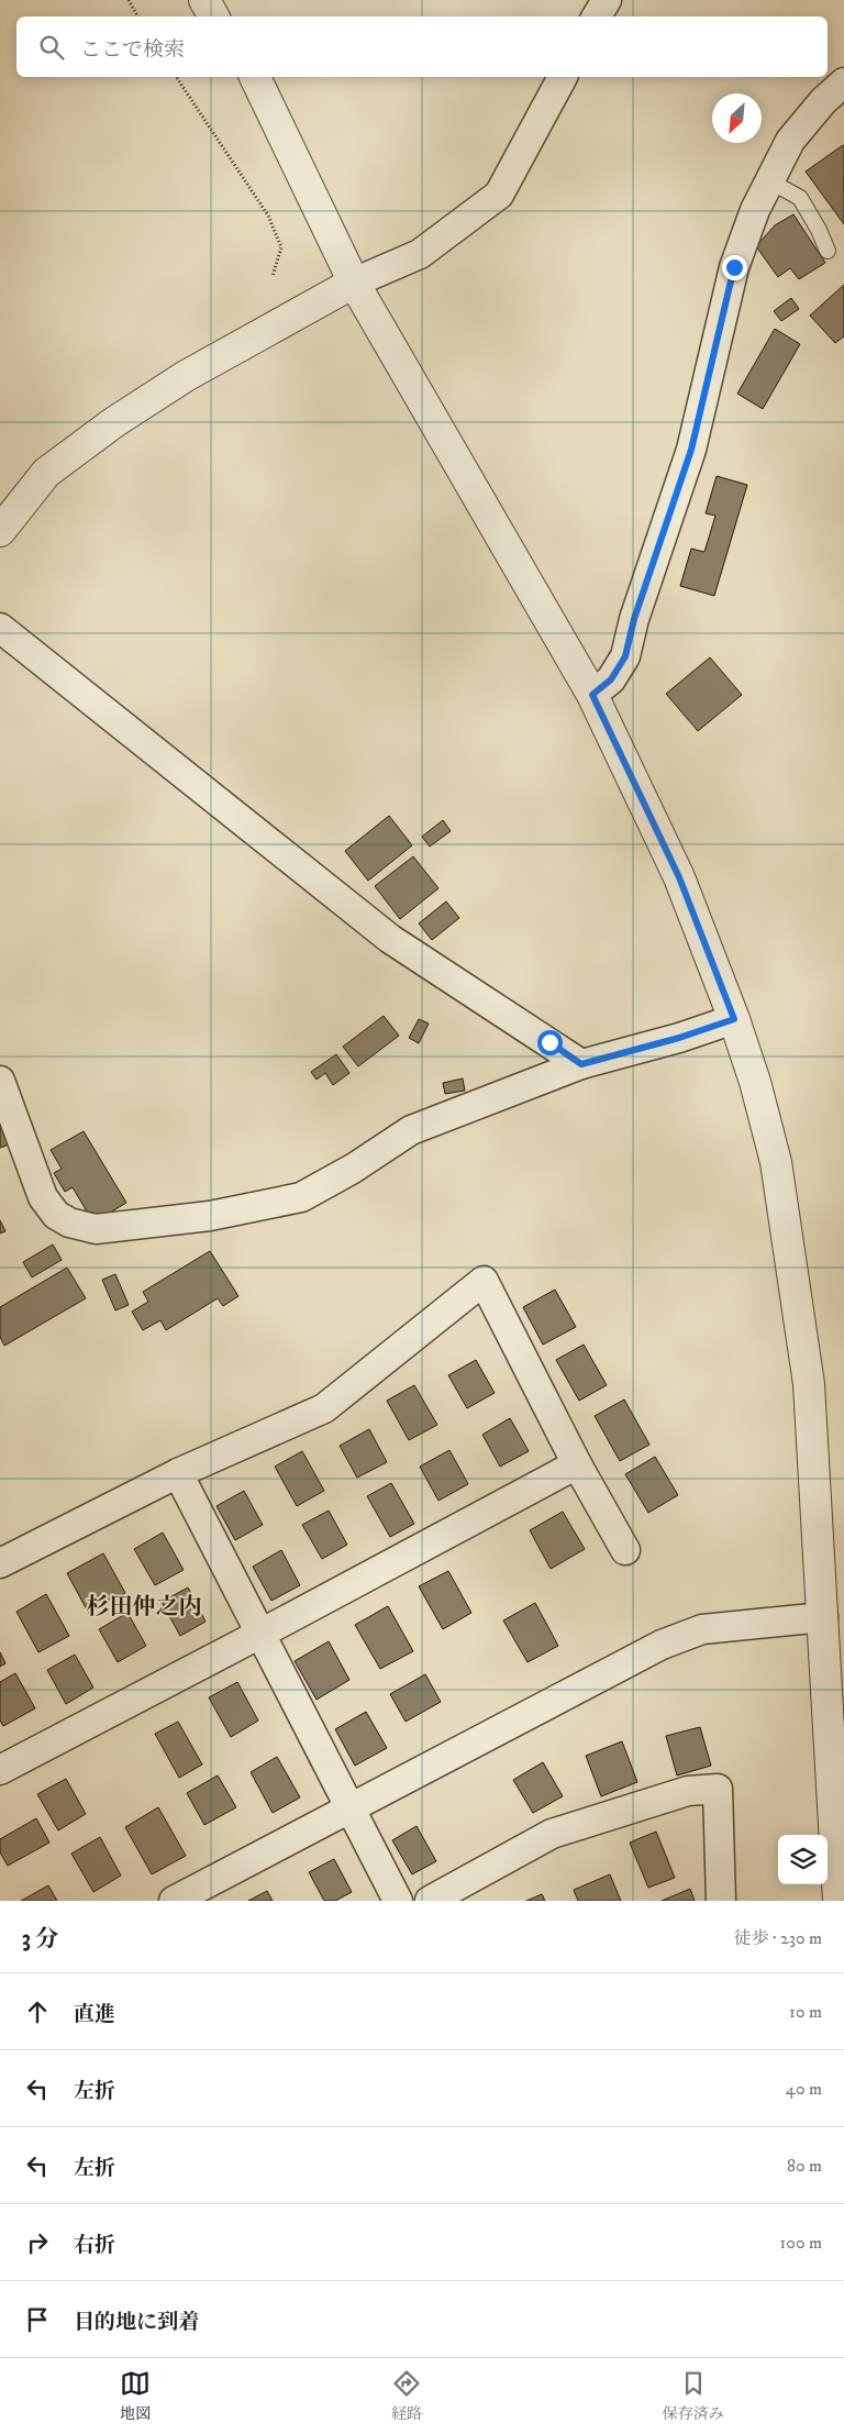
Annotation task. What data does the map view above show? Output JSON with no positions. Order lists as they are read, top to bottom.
{
  "districts": ["杉田仲之内"],
  "north": "bottom left",
  "page": {
    "search": "ここで検索",
    "heading": ["3 分", "徒歩 · 230 m"],
    "list": [
      ["直進", "10 m"],
      ["左折", "40 m"],
      ["左折", "80 m"],
      ["右折", "100 m"],
      "目的地に到着"
    ],
    "nav": ["地図", "経路", "保存済み"]
  }
}
